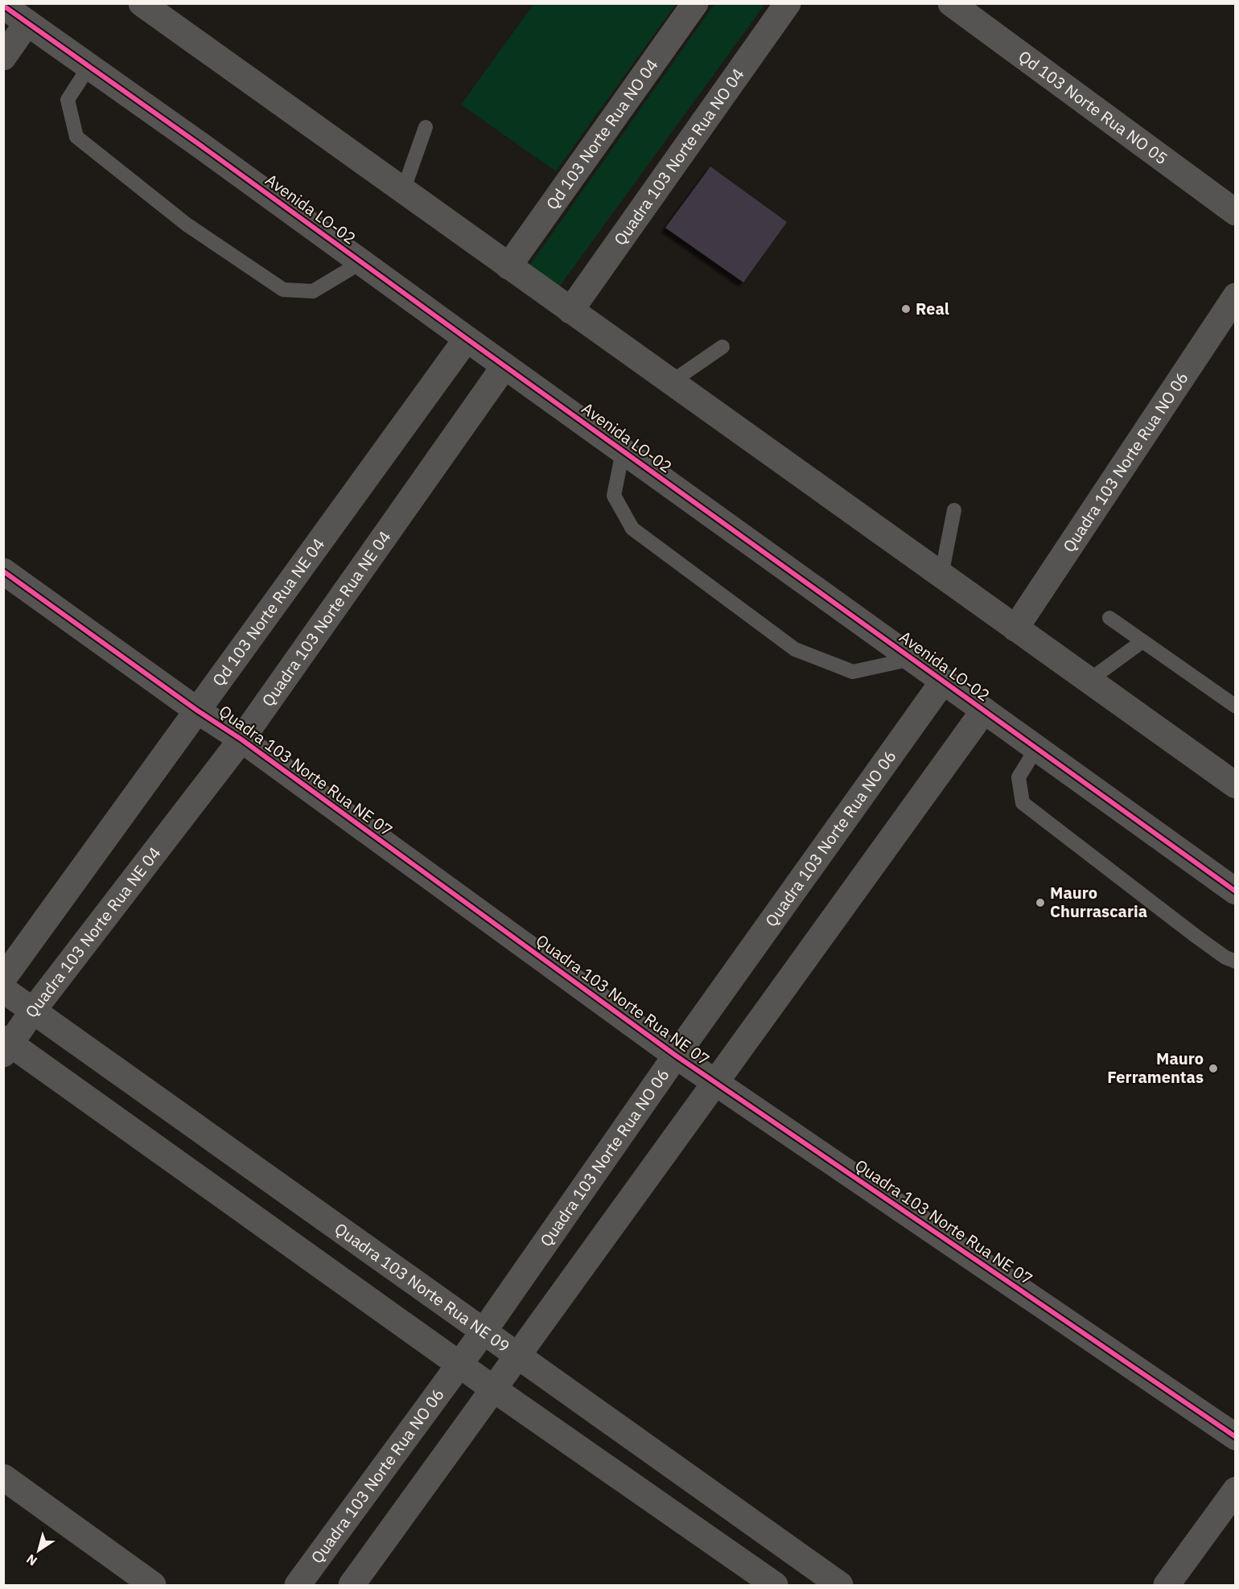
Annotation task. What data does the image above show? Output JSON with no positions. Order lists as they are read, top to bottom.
{
  "streets": {
    "street": [
      "Qd 103 Norte Rua NO 05",
      "Qd 103 Norte Rua NO 04",
      "Quadra 103 Norte Rua NO 04",
      "Avenida LO-02",
      "Quadra 103 Norte Rua NO 06",
      "Qd 103 Norte Rua NE 04",
      "Quadra 103 Norte Rua NE 04",
      "Quadra 103 Norte Rua NE 07",
      "Quadra 103 Norte Rua NE 09"
    ]
  },
  "crossings": [
    ["Avenida LO-02", "Quadra 103 Norte Rua NO 06"],
    ["Avenida LO-02", "Qd 103 Norte Rua NE 04"],
    ["Avenida LO-02", "Quadra 103 Norte Rua NE 04"],
    ["Quadra 103 Norte Rua NO 06", "Quadra 103 Norte Rua NE 07"],
    ["Quadra 103 Norte Rua NO 06", "Quadra 103 Norte Rua NE 09"],
    ["Qd 103 Norte Rua NE 04", "Quadra 103 Norte Rua NE 07"],
    ["Quadra 103 Norte Rua NE 04", "Quadra 103 Norte Rua NE 07"],
    ["Quadra 103 Norte Rua NE 04", "Quadra 103 Norte Rua NE 09"]
  ],
  "places": ["Real", "Mauro Churrascaria", "Mauro Ferramentas"],
  "north": "bottom left"
}
